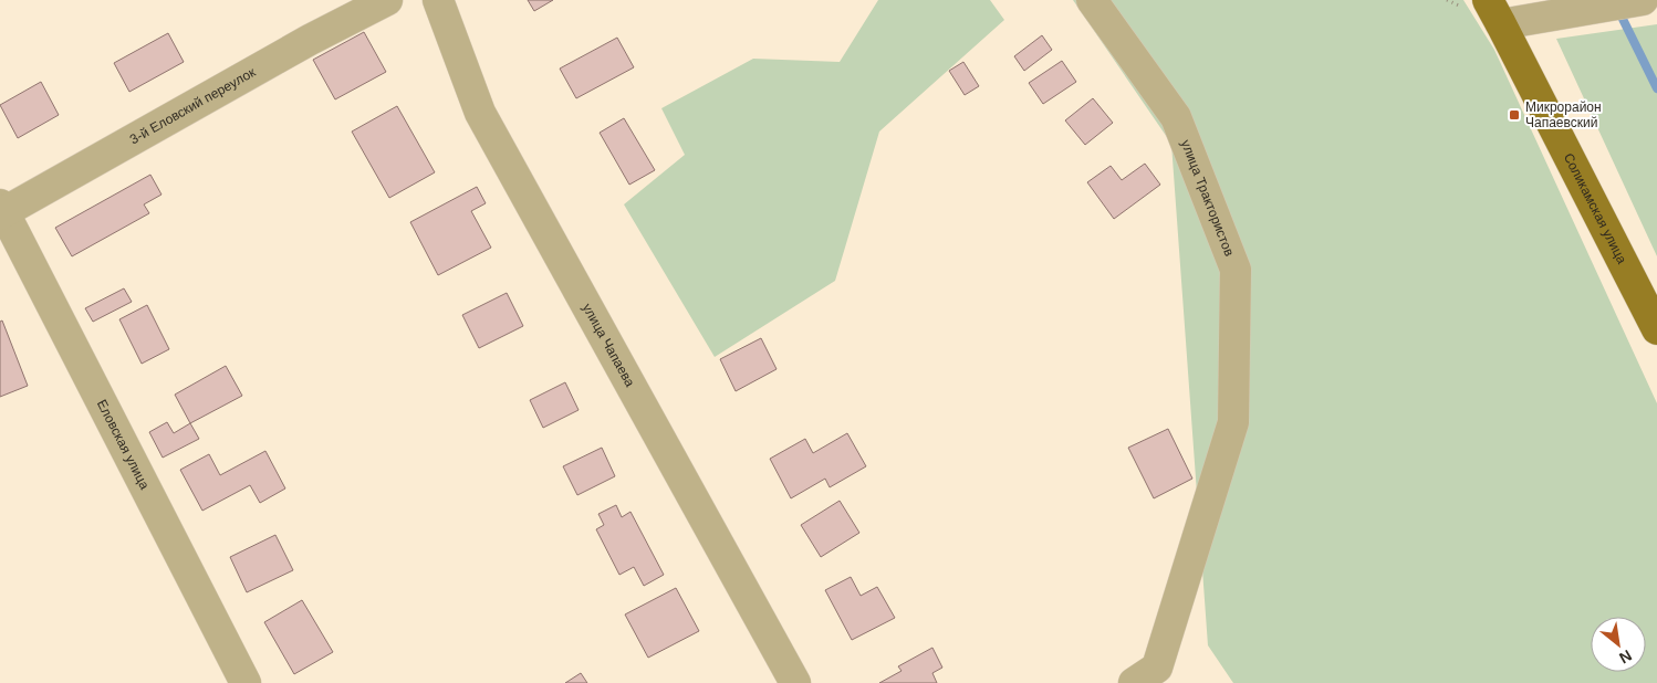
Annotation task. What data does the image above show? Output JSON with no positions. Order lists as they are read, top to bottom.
{
  "streets": {
    "main road": ["Соликамская улица"],
    "street": [
      "3-й Еловский переулок",
      "улица Трактористов",
      "улица Чапаева",
      "Еловская улица"
    ]
  },
  "crossings": [
    ["3-й Еловский переулок", "Еловская улица"]
  ],
  "places": {
    "transit": ["Микрорайон Чапаевский"]
  },
  "north": "bottom right"
}
